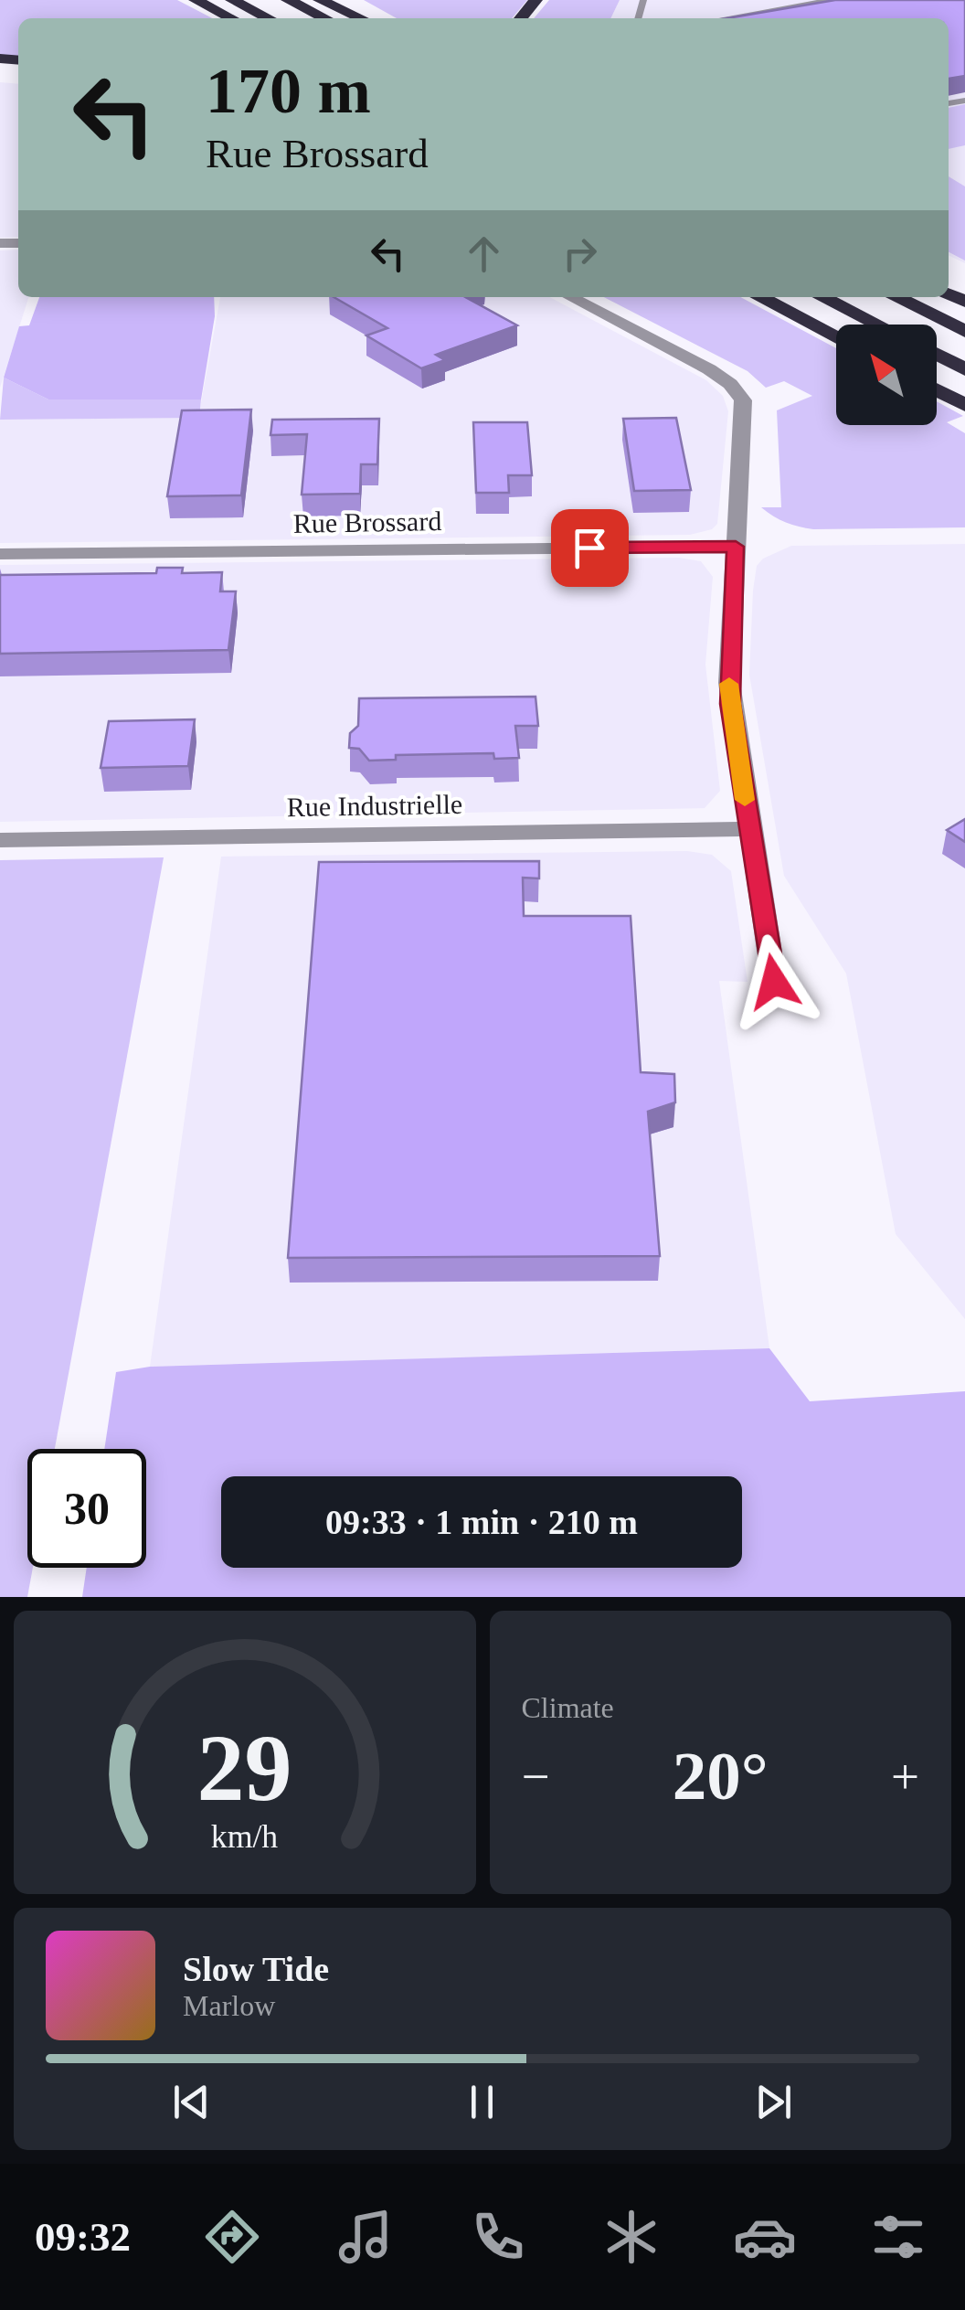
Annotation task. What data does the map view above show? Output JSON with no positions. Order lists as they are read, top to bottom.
{
  "streets": {
    "street": ["Rue Brossard", "Rue Industrielle"]
  },
  "north": "top left",
  "page": {
    "turn": ["170 m", "Rue Brossard"],
    "limit": "30",
    "trip": "09:33 · 1 min · 210 m",
    "tile": "Climate",
    "heat": ["−", "20°", "+"],
    "song": ["Slow Tide", "Marlow"],
    "tabs": "09:32",
    "gauge": ["29", "km/h"]
  }
}
